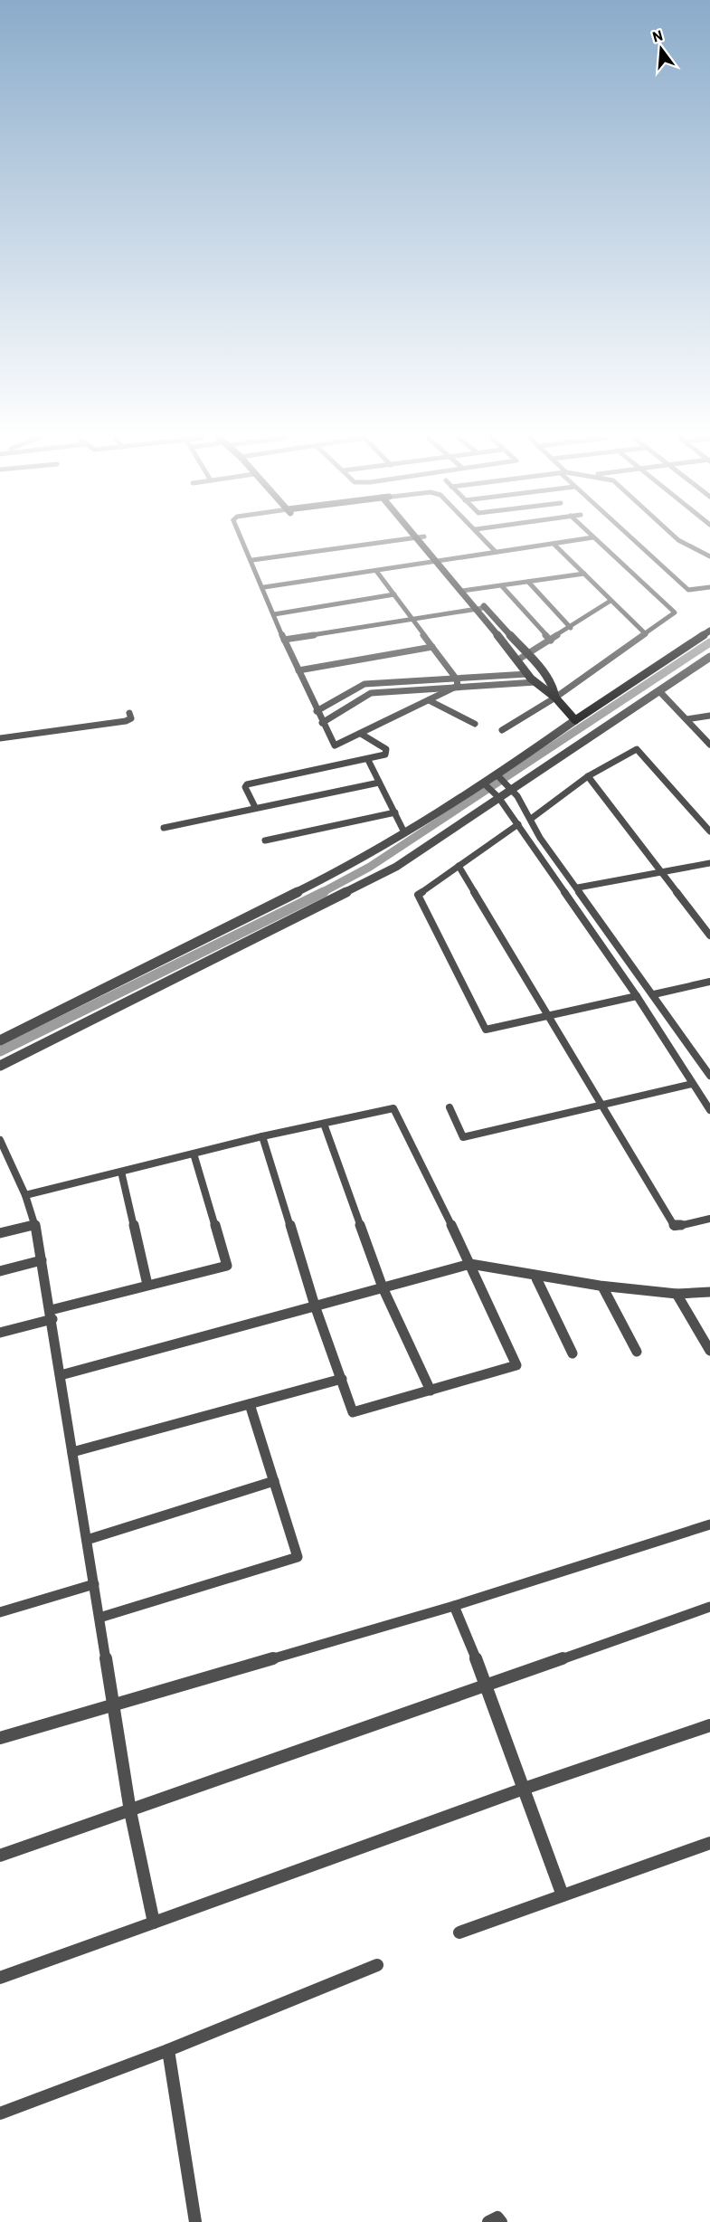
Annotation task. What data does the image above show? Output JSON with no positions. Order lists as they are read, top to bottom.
{
  "north": "top"
}
